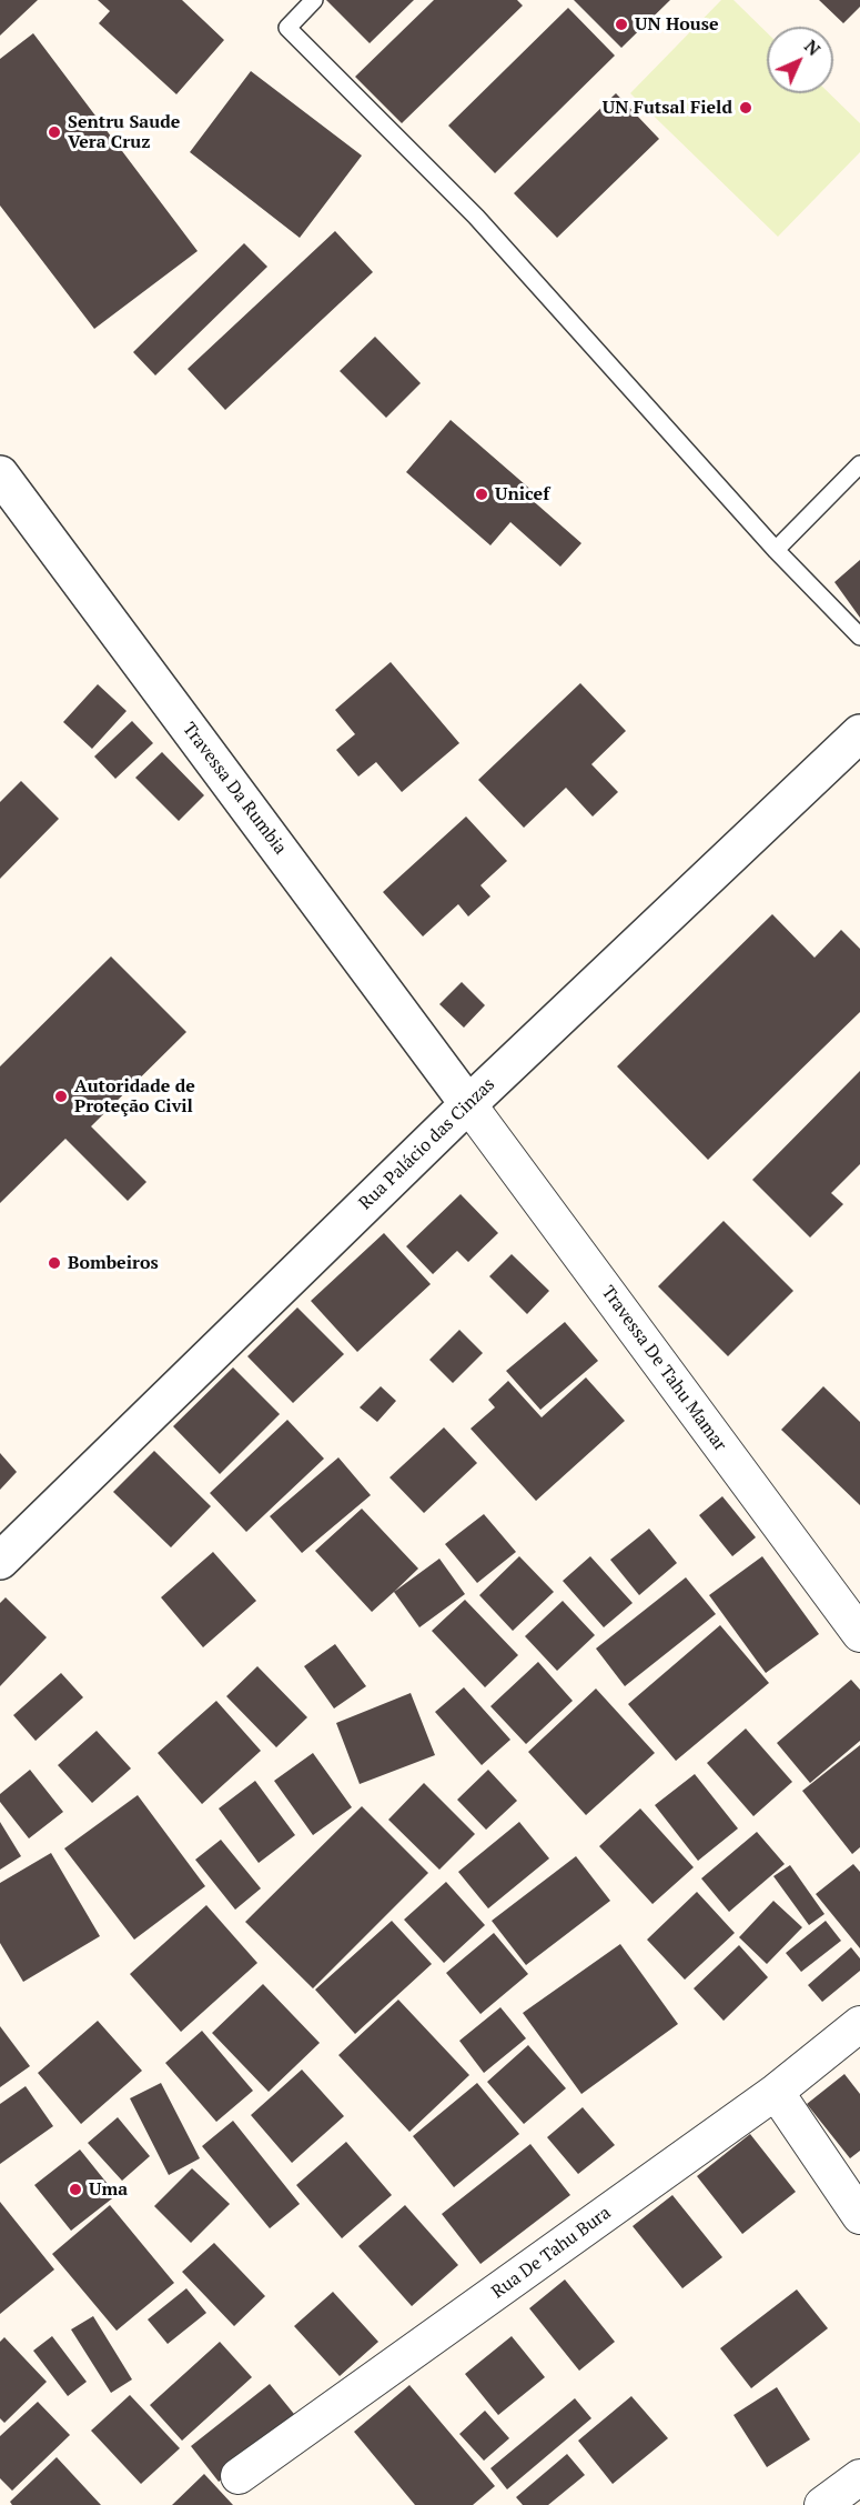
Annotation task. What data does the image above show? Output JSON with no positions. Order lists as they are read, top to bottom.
{
  "streets": {
    "street": [
      "Travessa Da Rumbia",
      "Rua Palácio das Cinzas",
      "Travessa De Tahu Mamar",
      "Rua De Tahu Bura"
    ]
  },
  "crossings": [
    ["Travessa Da Rumbia", "Rua Palácio das Cinzas"],
    ["Travessa Da Rumbia", "Travessa De Tahu Mamar"],
    ["Rua Palácio das Cinzas", "Travessa De Tahu Mamar"]
  ],
  "places": [
    "UN House",
    "UN Futsal Field",
    "Sentru Saude Vera Cruz",
    "Unicef",
    "Autoridade de Proteção Civil",
    "Bombeiros",
    "Uma"
  ],
  "north": "top right"
}
